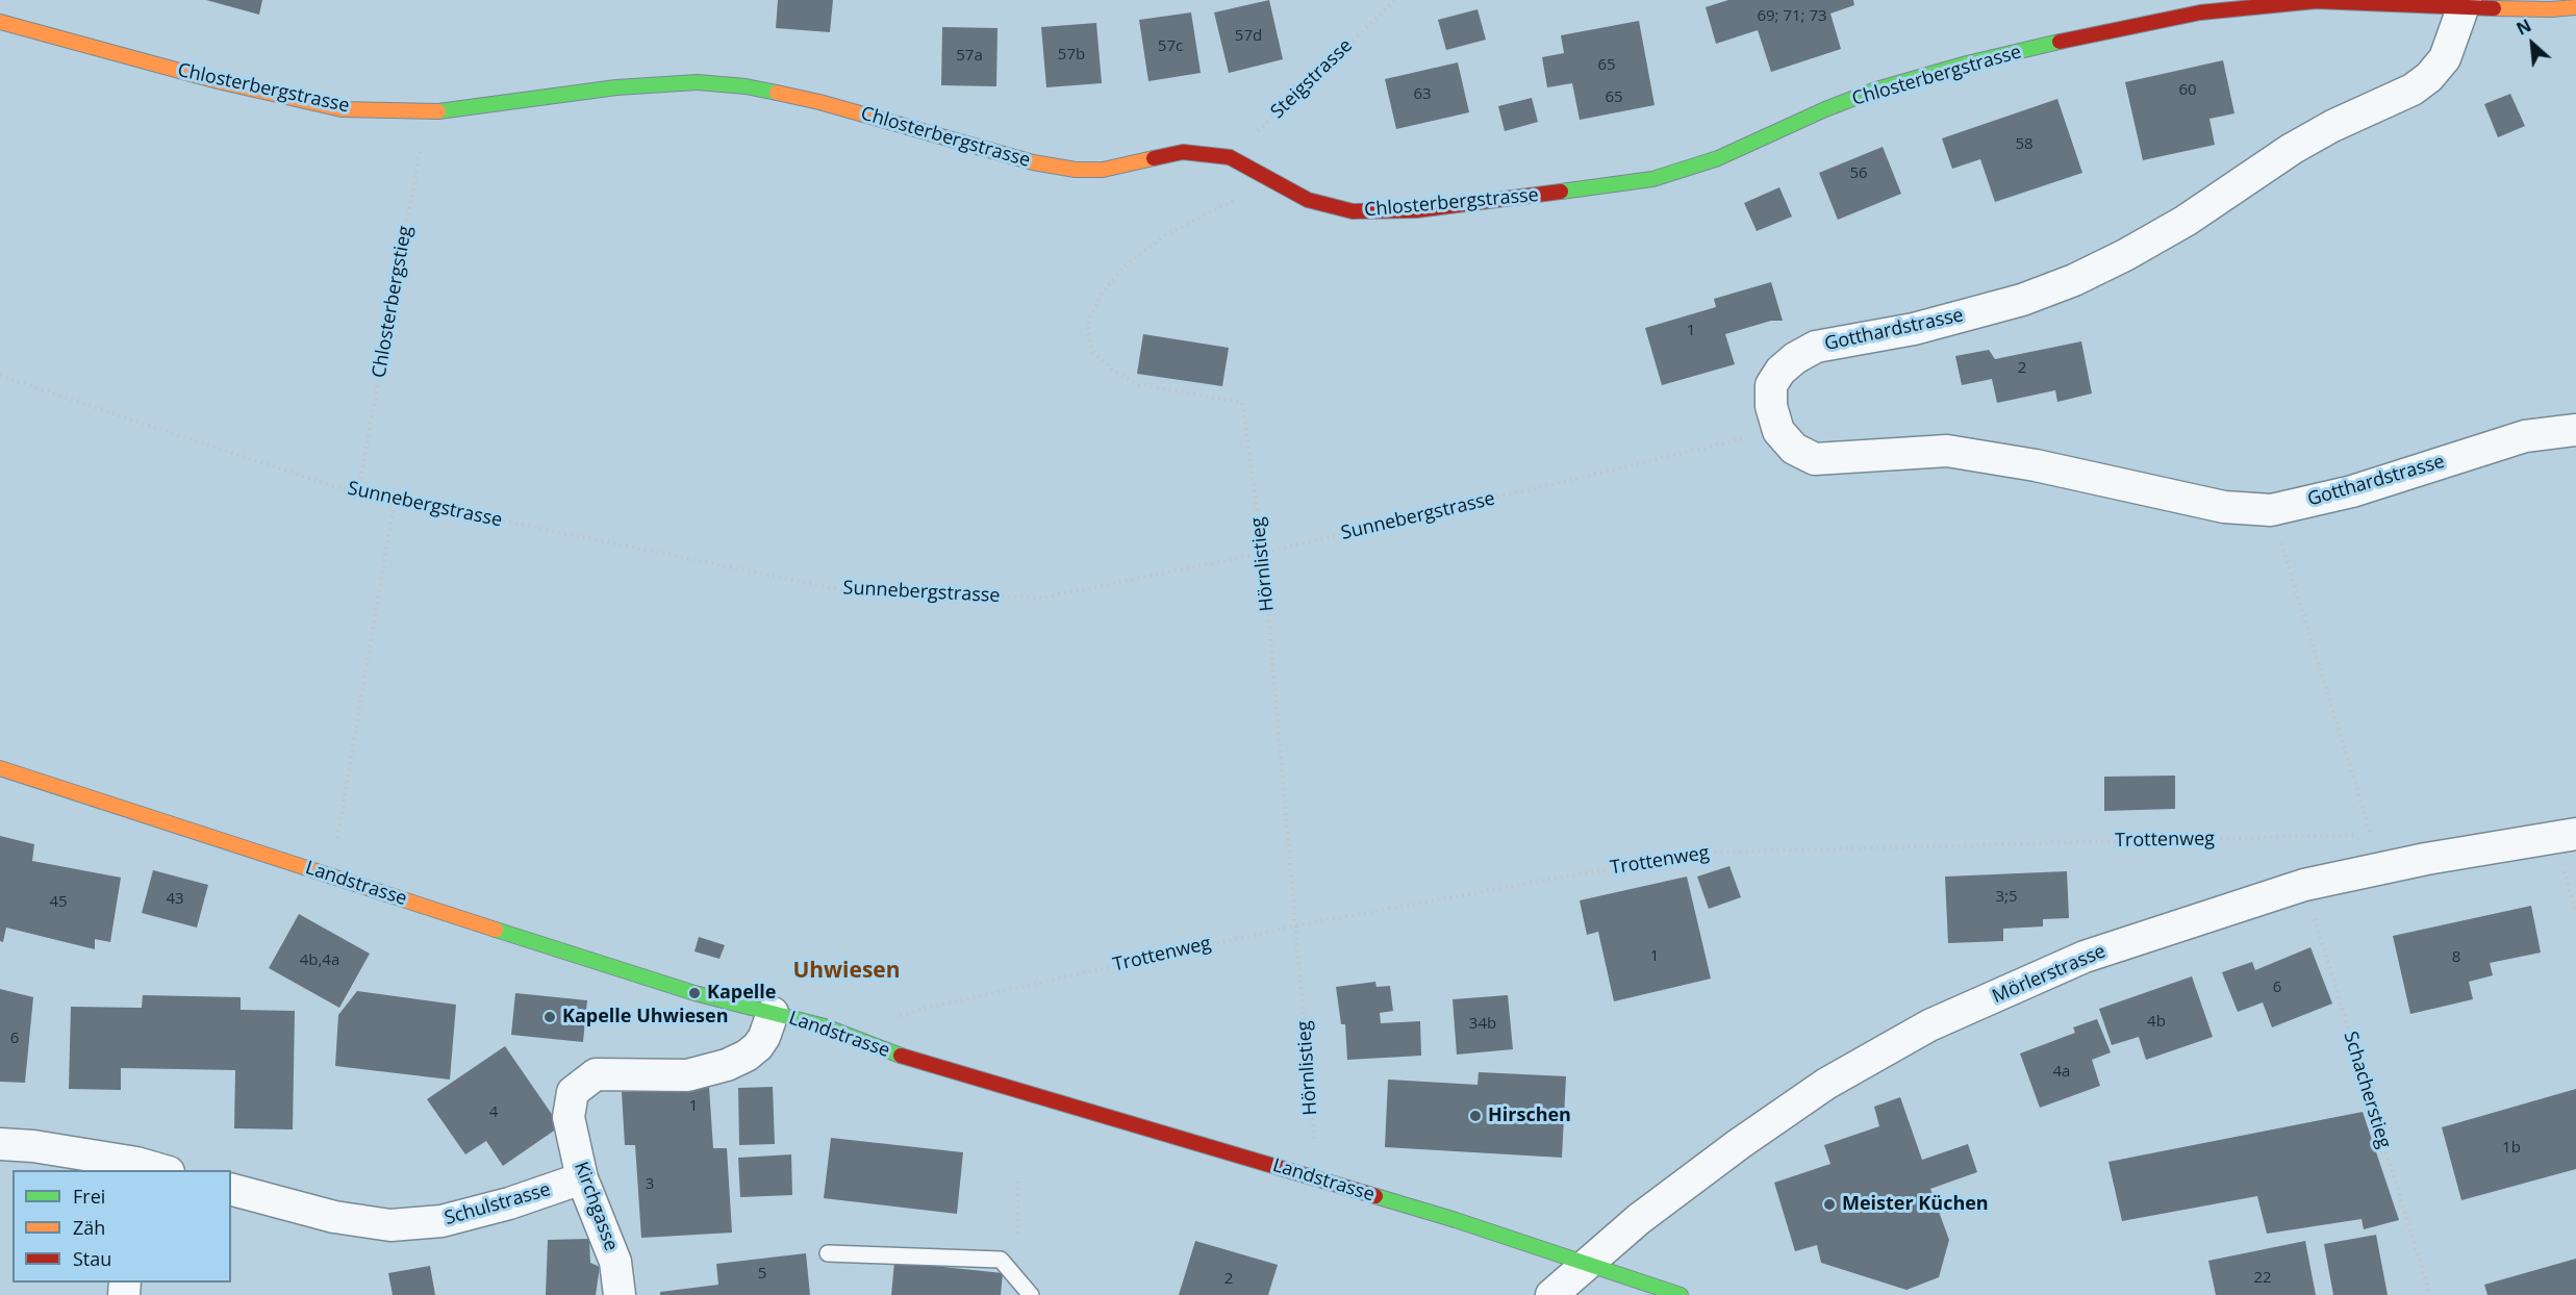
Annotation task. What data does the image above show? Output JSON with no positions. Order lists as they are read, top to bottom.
{
  "streets": {
    "street": [
      "Chlosterbergstrasse",
      "Gotthardstrasse",
      "Landstrasse",
      "Mörlerstrasse",
      "Schulstrasse",
      "Kirchgasse"
    ],
    "path": [
      "Steigstrasse",
      "Chlosterbergstieg",
      "Sunnebergstrasse",
      "Hörnlistieg",
      "Trottenweg",
      "Schacherstieg"
    ]
  },
  "crossings": [
    ["Chlosterbergstrasse", "Steigstrasse"],
    ["Chlosterbergstrasse", "Chlosterbergstieg"],
    ["Chlosterbergstrasse", "Gotthardstrasse"],
    ["Chlosterbergstrasse", "Hörnlistieg"],
    ["Chlosterbergstieg", "Sunnebergstrasse"],
    ["Gotthardstrasse", "Sunnebergstrasse"],
    ["Sunnebergstrasse", "Hörnlistieg"],
    ["Hörnlistieg", "Trottenweg"],
    ["Landstrasse", "Mörlerstrasse"],
    ["Landstrasse", "Kirchgasse"],
    ["Mörlerstrasse", "Schacherstieg"],
    ["Schulstrasse", "Kirchgasse"]
  ],
  "districts": ["Uhwiesen"],
  "places": [
    "Kapelle",
    "Kapelle Uhwiesen",
    "Hirschen",
    "Meister Küchen"
  ],
  "house_numbers": [
    "69; 71; 73",
    "57d",
    "57c",
    "57b",
    "57a",
    "65",
    "60",
    "63",
    "65",
    "58",
    "56",
    "1",
    "2",
    "3;5",
    "43",
    "45",
    "1",
    "8",
    "4b,4a",
    "6",
    "4b",
    "34b",
    "6",
    "4a",
    "1",
    "4",
    "1b",
    "3",
    "5",
    "22",
    "2"
  ],
  "legend": ["Frei", "Zäh", "Stau"],
  "north": "top left"
}
